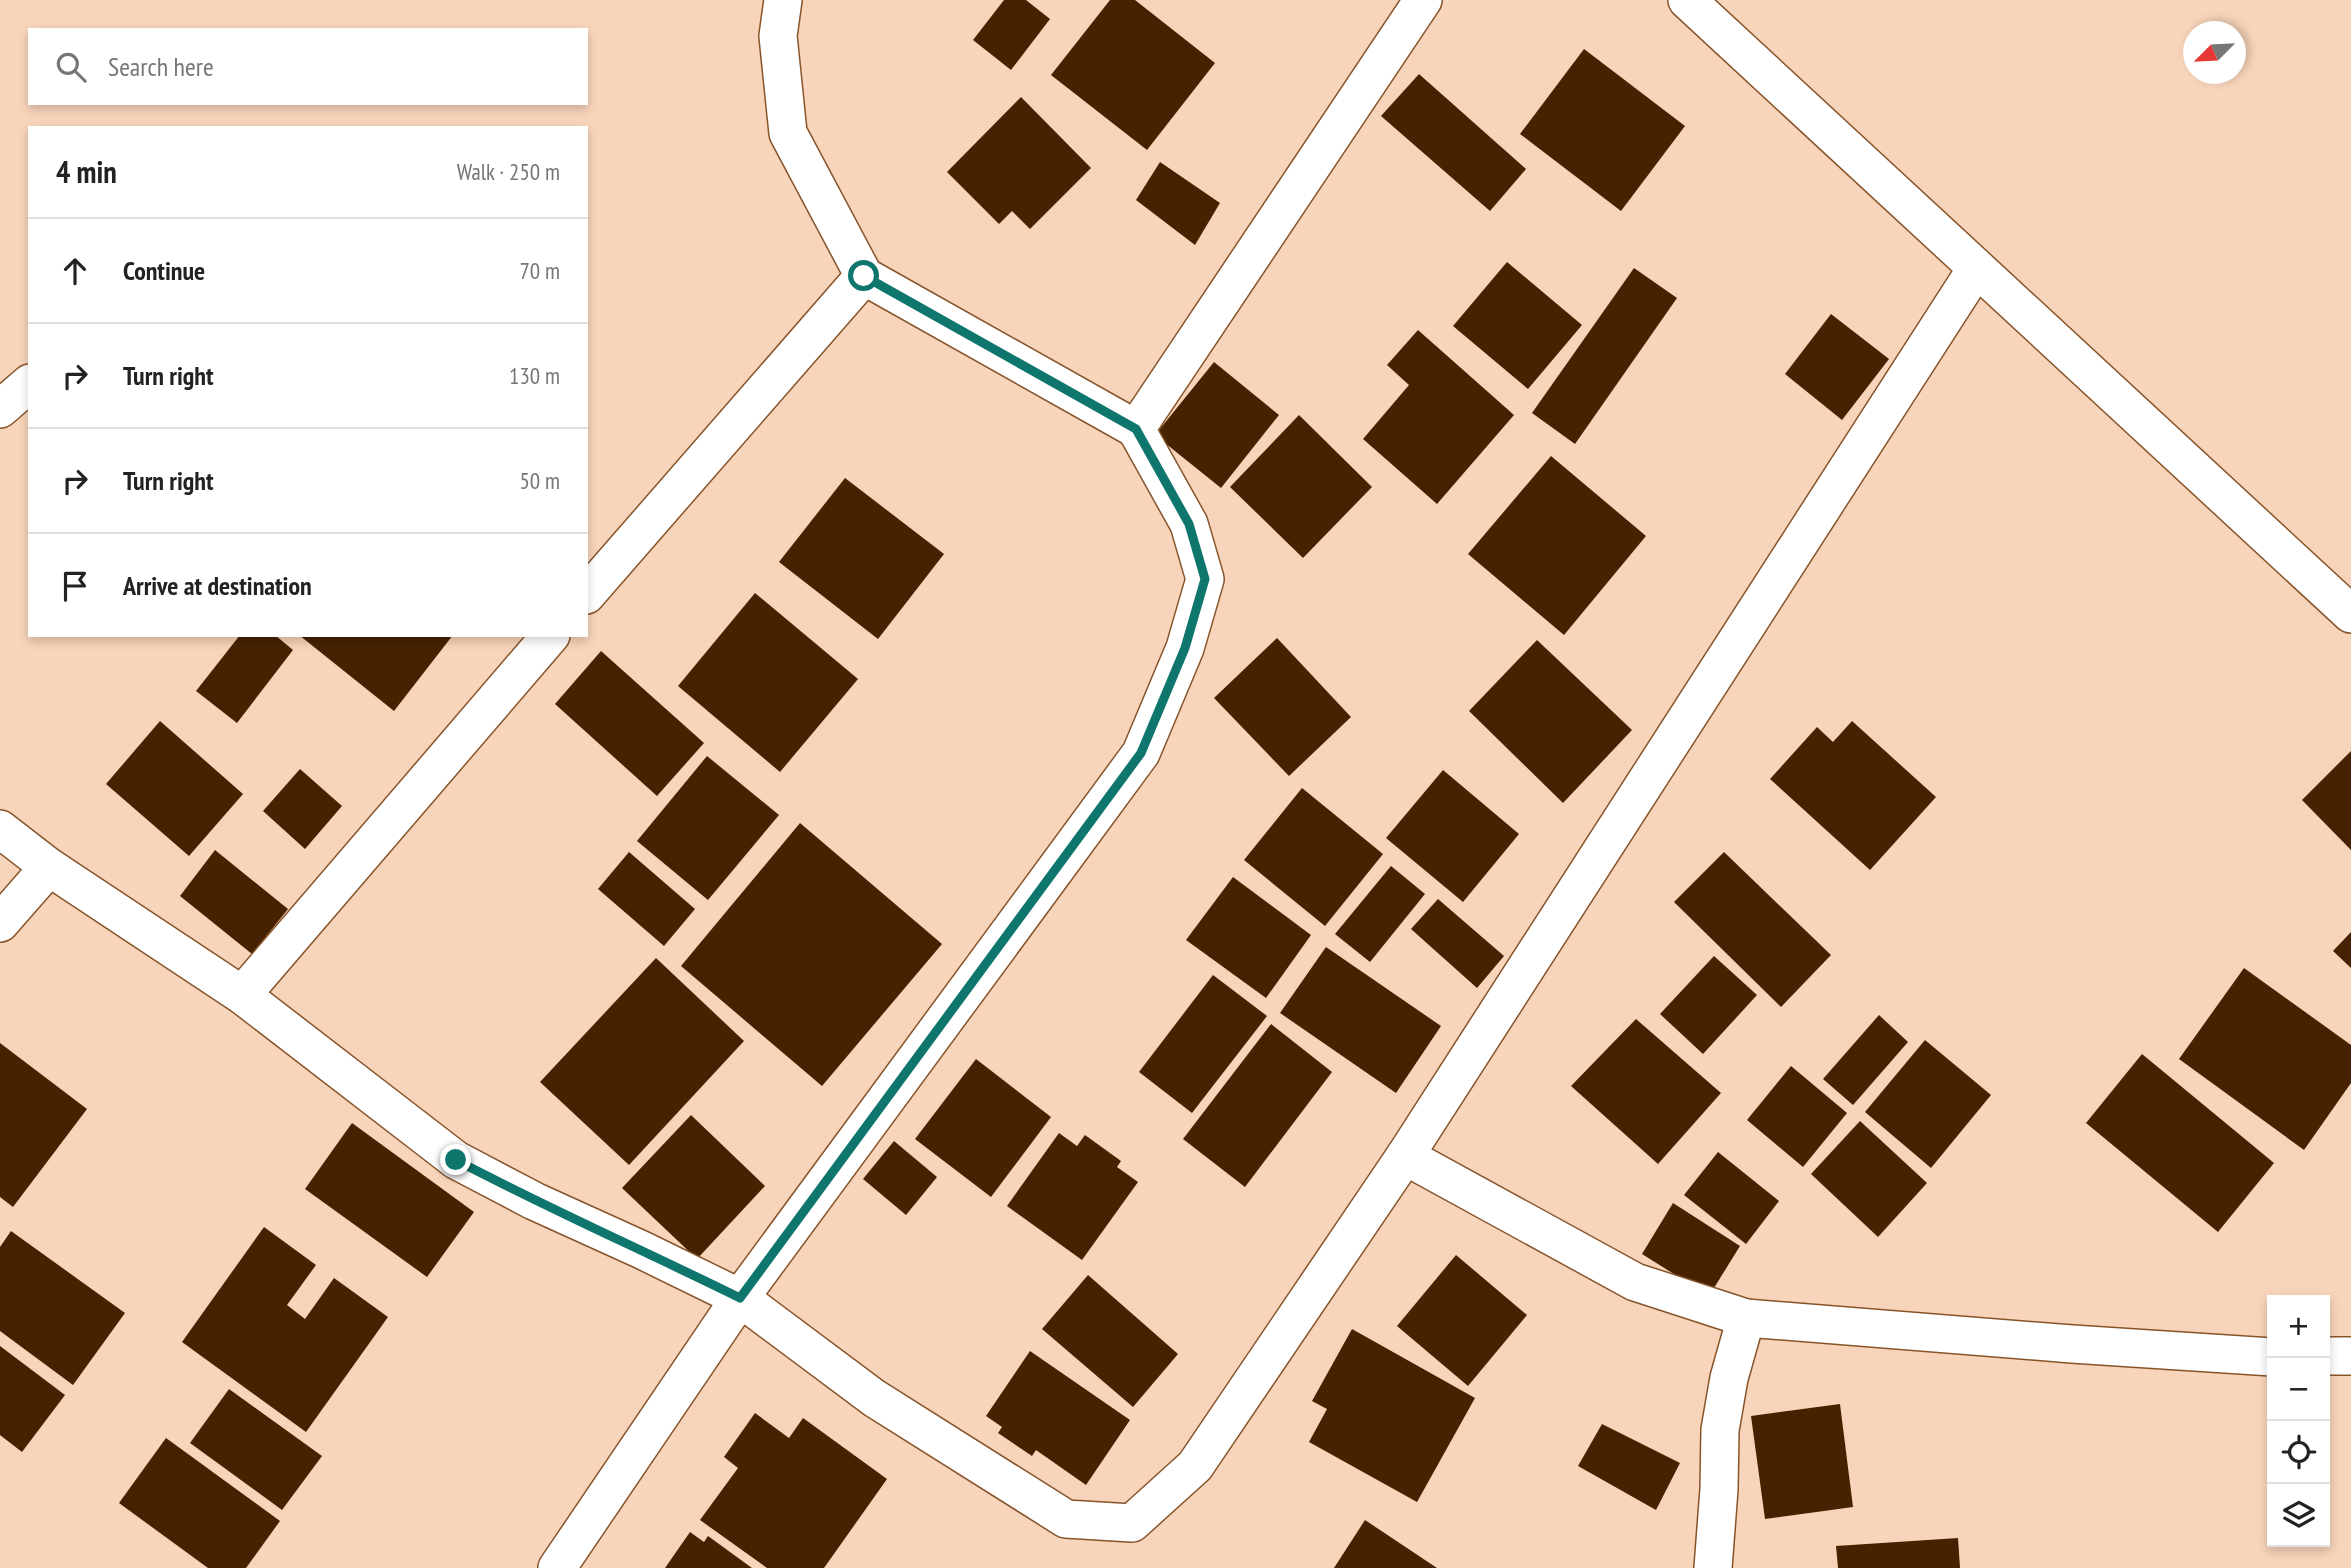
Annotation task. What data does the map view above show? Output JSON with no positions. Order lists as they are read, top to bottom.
{
  "north": "bottom left",
  "page": {
    "search": "Search here",
    "heading": ["4 min", "Walk · 250 m"],
    "list": [
      ["Continue", "70 m"],
      ["Turn right", "130 m"],
      ["Turn right", "50 m"],
      "Arrive at destination"
    ],
    "map_buttons": ["+", "−"]
  }
}
